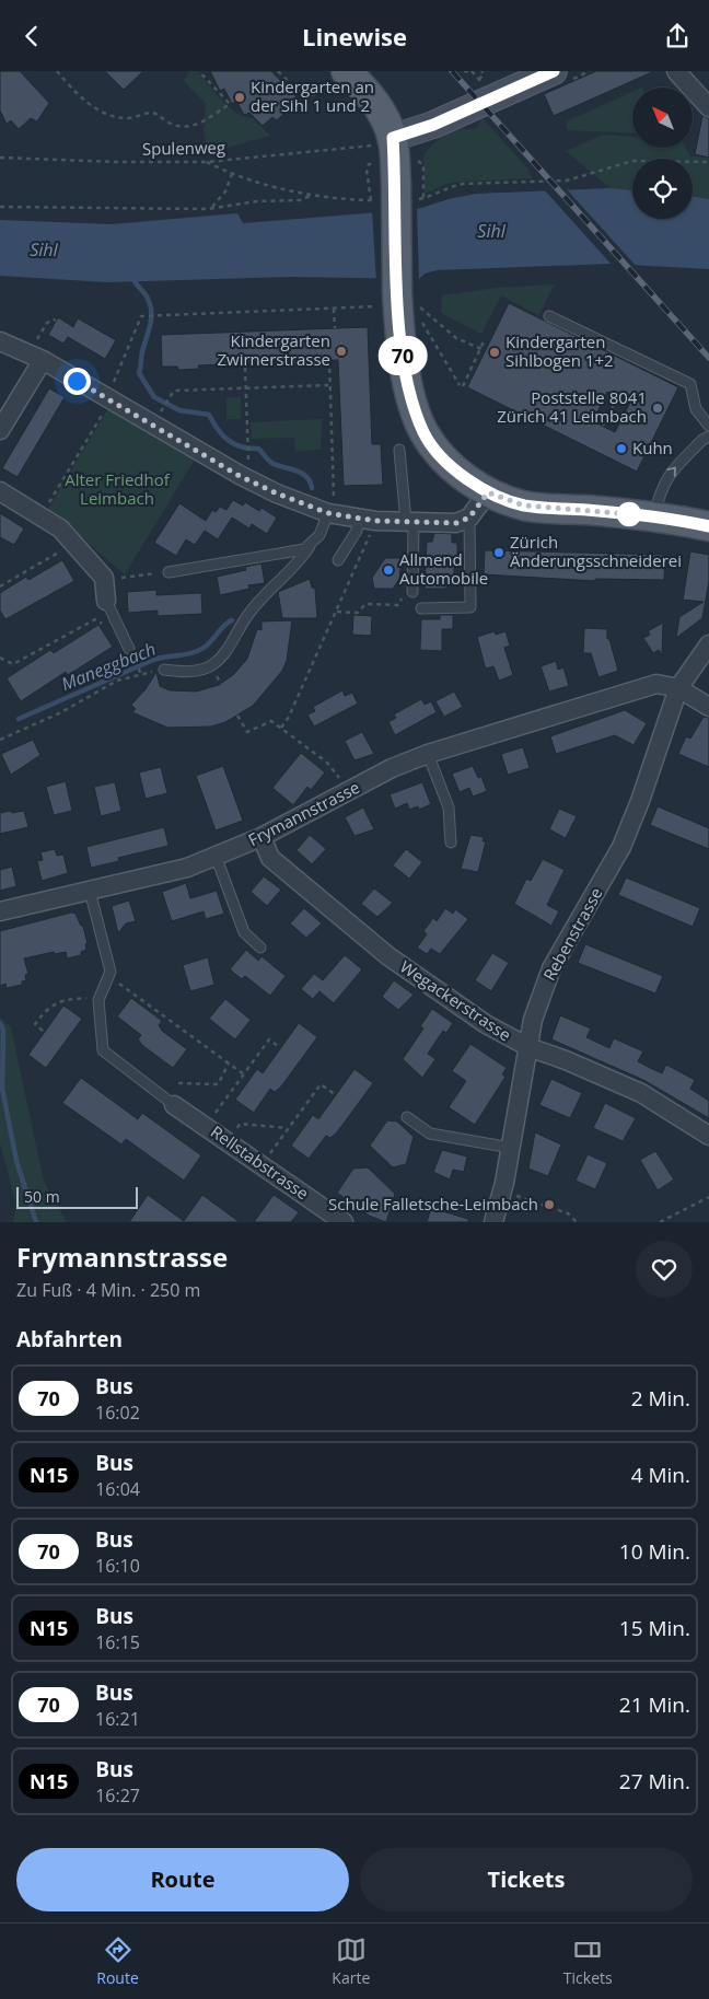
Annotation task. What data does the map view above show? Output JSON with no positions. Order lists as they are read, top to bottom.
{
  "streets": {
    "street": [
      "Frymannstrasse",
      "Rebenstrasse",
      "Wegackerstrasse",
      "Rellstabstrasse"
    ],
    "path": ["Spulenweg"]
  },
  "crossings": [
    ["Frymannstrasse", "Rebenstrasse"],
    ["Frymannstrasse", "Wegackerstrasse"],
    ["Rebenstrasse", "Wegackerstrasse"]
  ],
  "water": ["Sihl", "Maneggbach"],
  "parks": ["Alter Friedhof Leimbach"],
  "places": [
    "Kindergarten an der Sihl 1 und 2",
    "Kindergarten Zwirnerstrasse",
    "Kindergarten Sihlbogen 1+2",
    "Poststelle 8041 Zürich 41 Leimbach",
    "Kuhn",
    "Zürich Änderungsschneiderei",
    "Allmend Automobile",
    "Schule Falletsche-Leimbach"
  ],
  "lines": ["bus line 70"],
  "scale_bar": "50 m",
  "north": "top left",
  "page": {
    "header": "Linewise",
    "on_map": "70",
    "scale": "50 m",
    "heading": [
      ["Frymannstrasse", "Zu Fuß · 4 Min. · 250 m"],
      "Abfahrten"
    ],
    "list": [
      {
        "mark": "70",
        "name": "Bus",
        "note": "16:02",
        "value": "2 Min."
      },
      {
        "mark": "N15",
        "name": "Bus",
        "note": "16:04",
        "value": "4 Min."
      },
      {
        "mark": "70",
        "name": "Bus",
        "note": "16:10",
        "value": "10 Min."
      },
      {
        "mark": "N15",
        "name": "Bus",
        "note": "16:15",
        "value": "15 Min."
      },
      {
        "mark": "70",
        "name": "Bus",
        "note": "16:21",
        "value": "21 Min."
      },
      {
        "mark": "N15",
        "name": "Bus",
        "note": "16:27",
        "value": "27 Min."
      }
    ],
    "buttons": ["Route", "Tickets"],
    "tabs": ["Route", "Karte", "Tickets"]
  }
}
